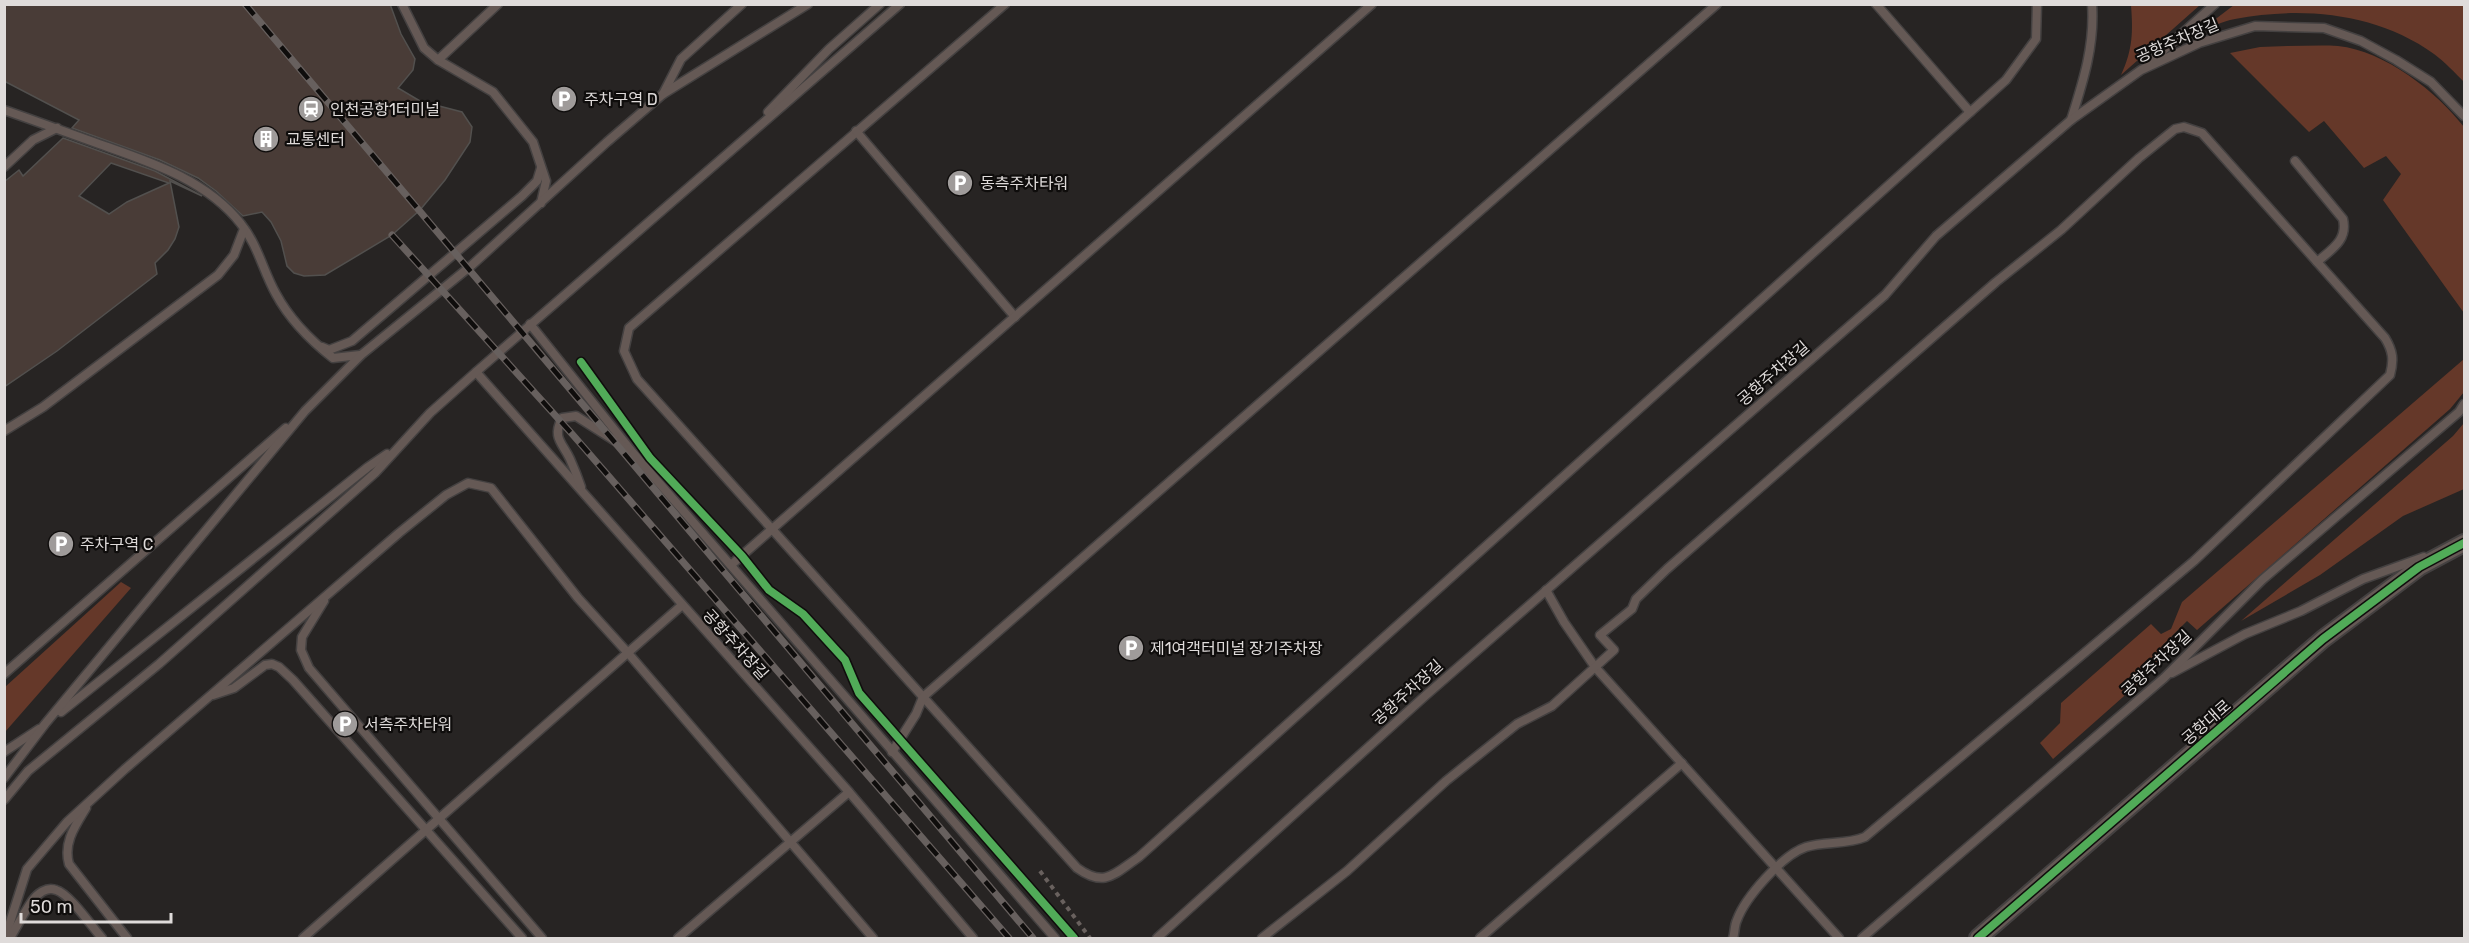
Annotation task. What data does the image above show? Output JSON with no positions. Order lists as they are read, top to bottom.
{
  "streets": {
    "street": ["공항대로"],
    "lane": ["공항주차장길"]
  },
  "places": {
    "parking": [
      "주차구역 D",
      "동측주차타워",
      "주차구역 C",
      "제1여객터미널 장기주차장",
      "서측주차타워"
    ],
    "station": ["인천공항1터미널"],
    "building": ["교통센터"]
  },
  "scale_bar": "50 m"
}
